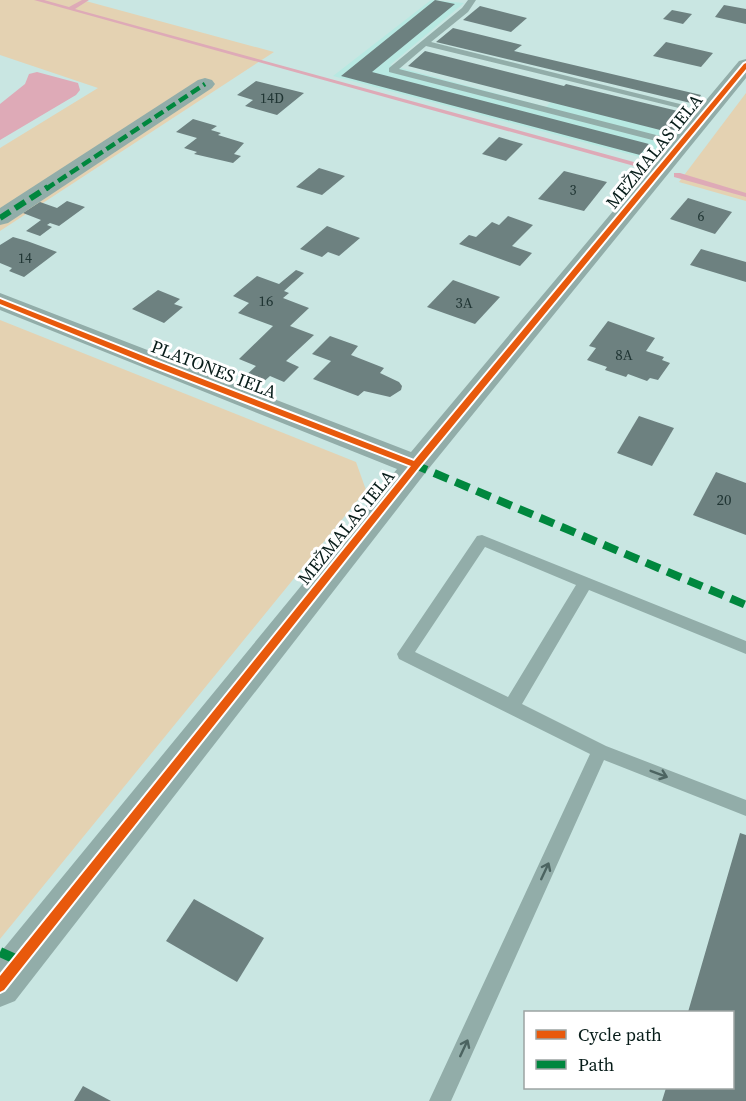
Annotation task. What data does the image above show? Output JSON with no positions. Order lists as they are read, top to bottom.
{
  "streets": {
    "street": ["MEŽMALAS IELA", "PLATONES IELA"]
  },
  "crossings": [
    ["MEŽMALAS IELA", "PLATONES IELA"]
  ],
  "house_numbers": [
    "14D",
    "3",
    "6",
    "14",
    "16",
    "3A",
    "8A",
    "20"
  ],
  "legend": ["Cycle path", "Path"]
}
